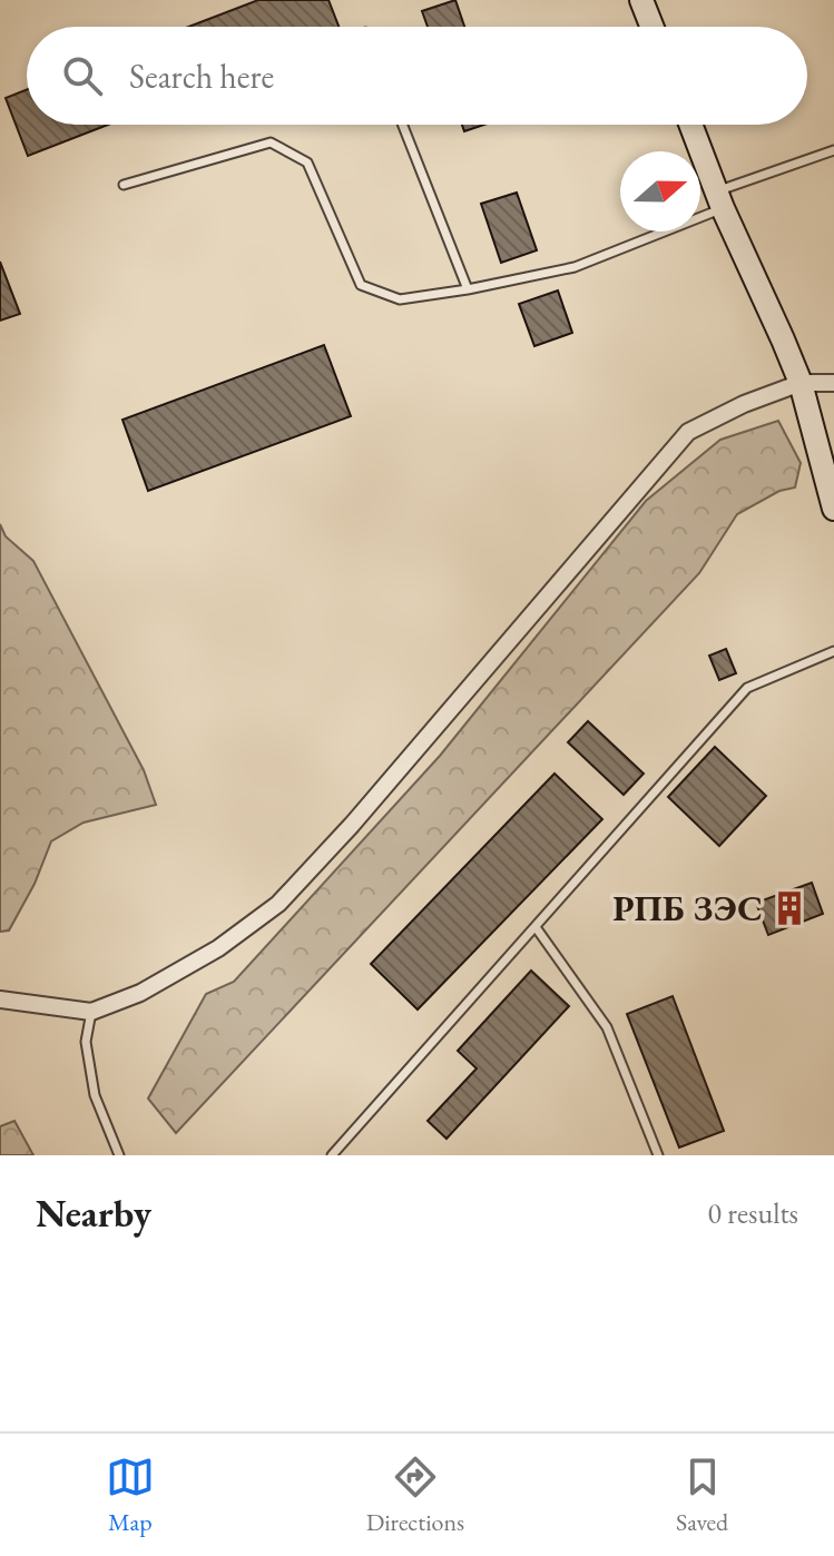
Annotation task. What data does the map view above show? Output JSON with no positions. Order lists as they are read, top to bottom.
{
  "places": {
    "building": ["РПБ ЗЭС"]
  },
  "north": "right",
  "page": {
    "search": "Search here",
    "heading": ["Nearby", "0 results"],
    "nav": ["Map", "Directions", "Saved"]
  }
}
